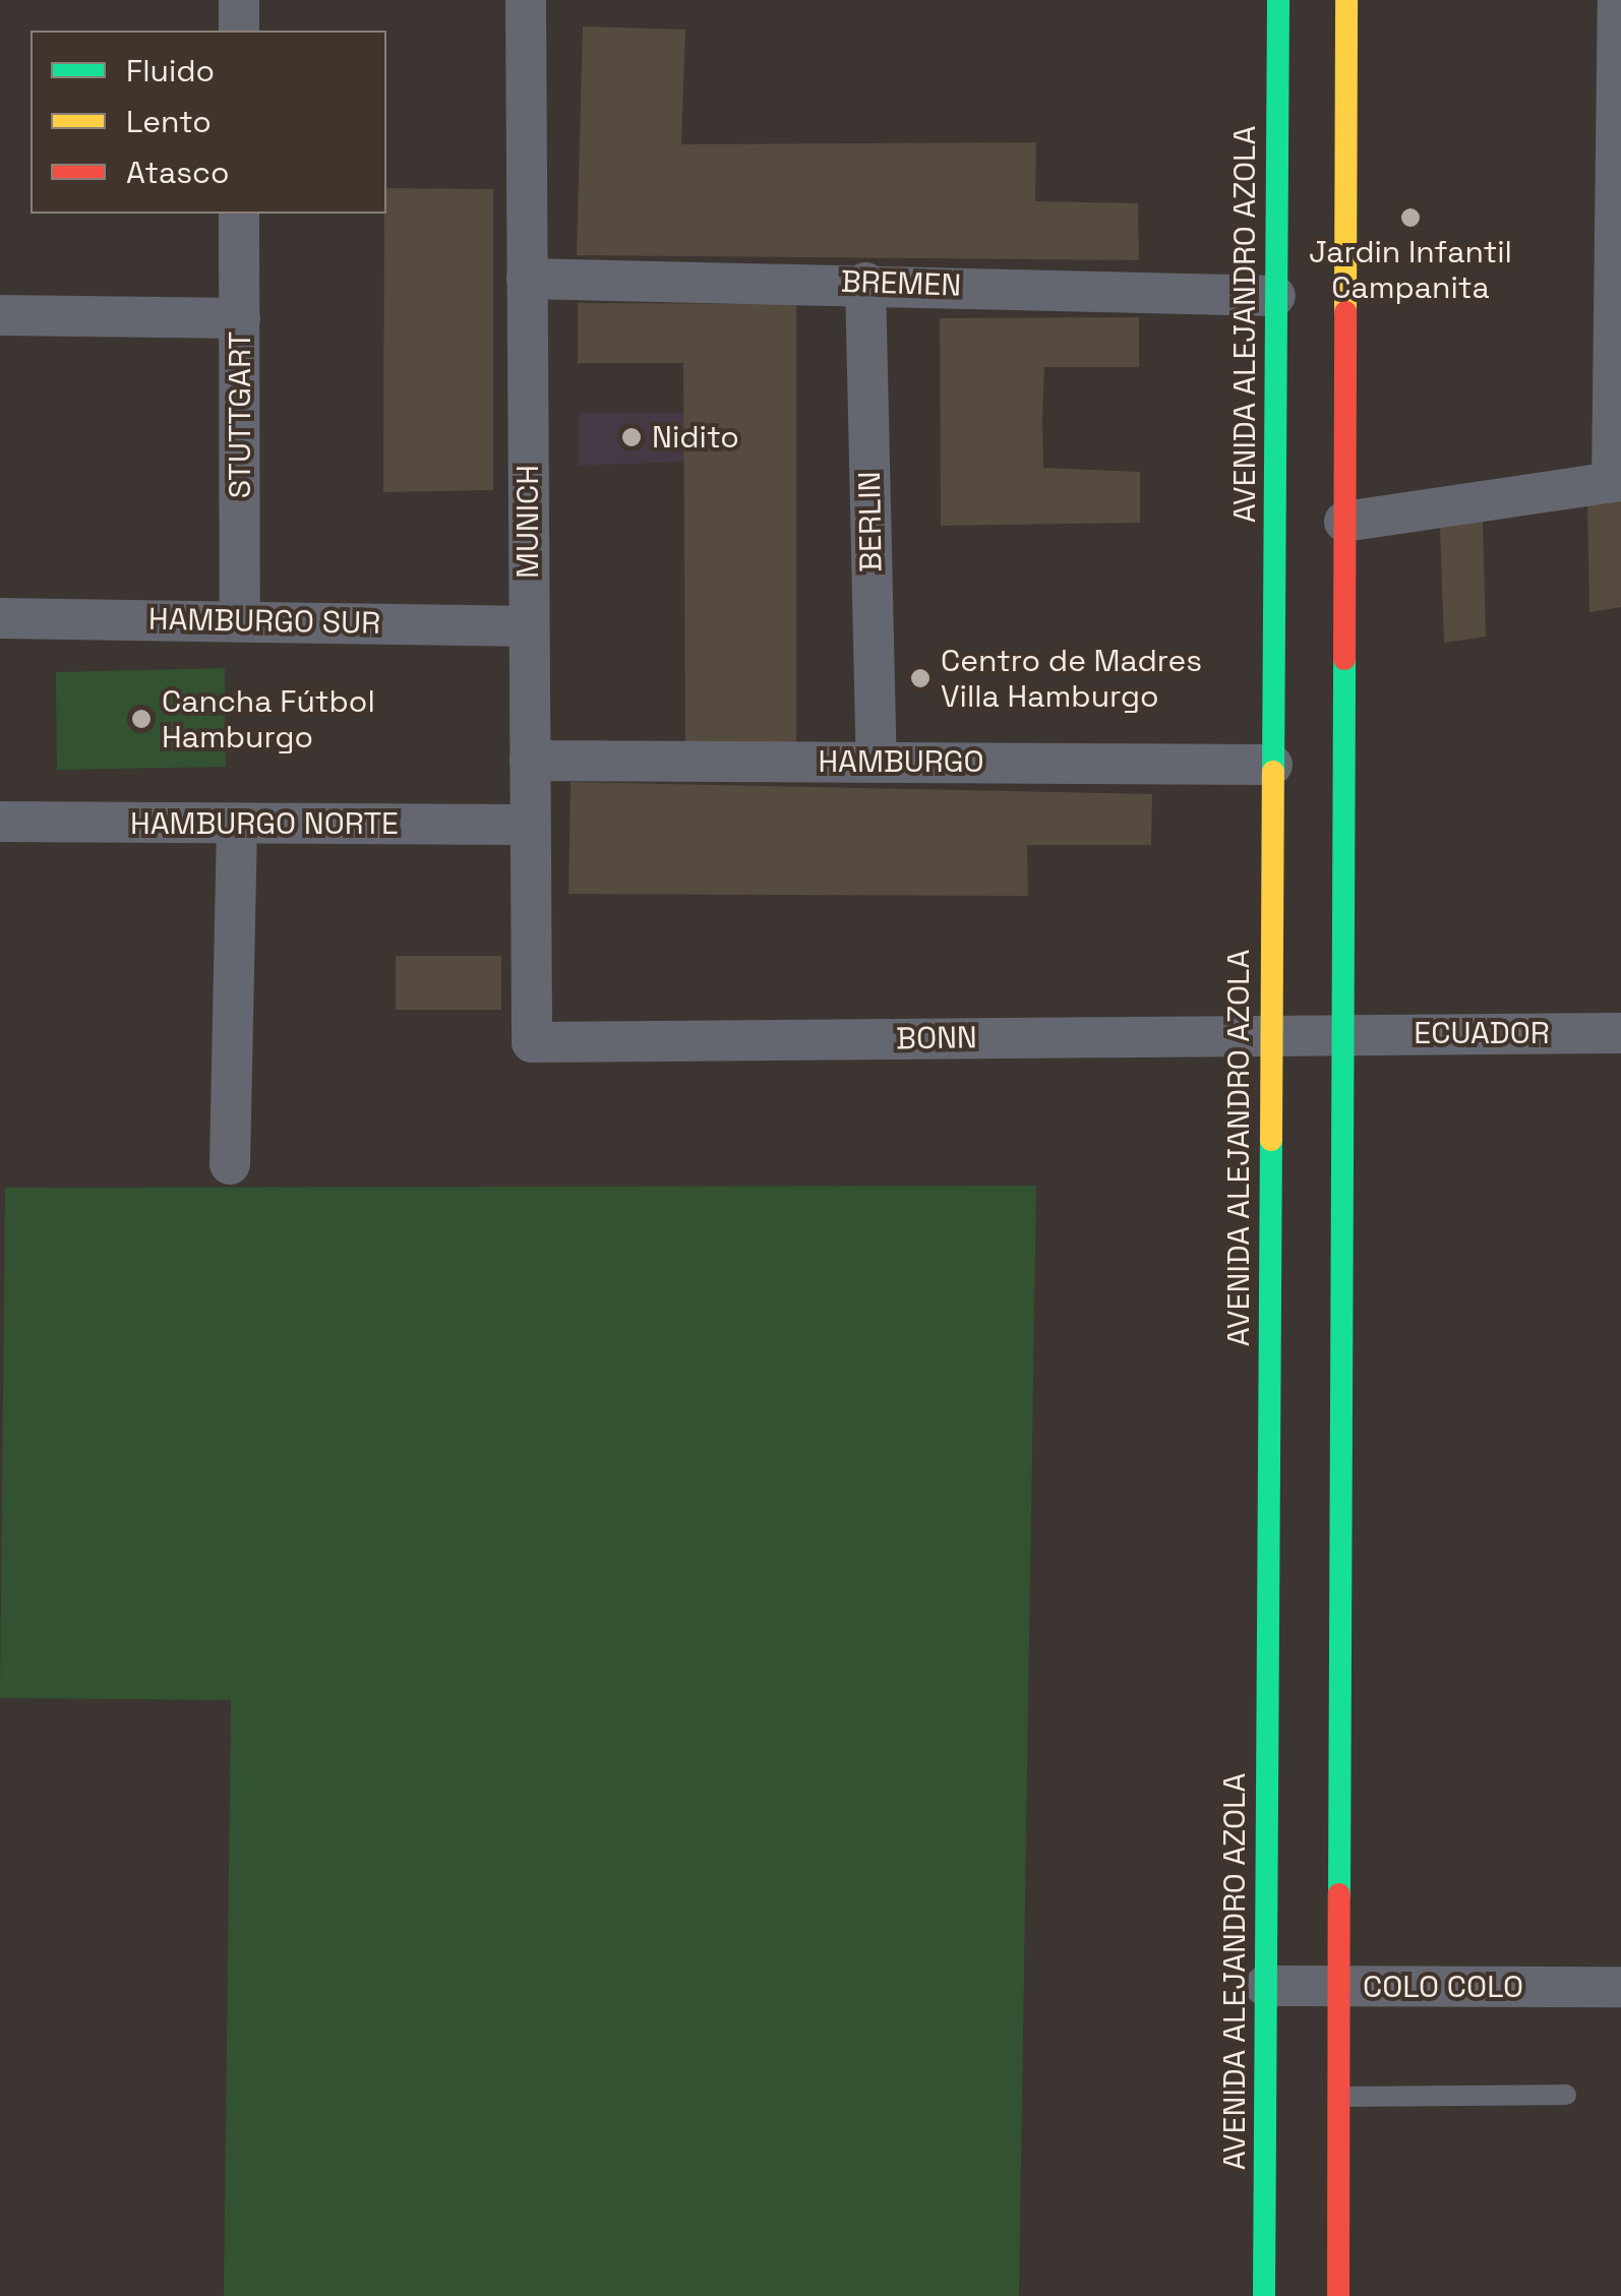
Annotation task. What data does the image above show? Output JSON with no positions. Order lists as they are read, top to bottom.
{
  "streets": {
    "main road": ["AVENIDA ALEJANDRO AZOLA"],
    "street": [
      "BREMEN",
      "STUTTGART",
      "MUNICH",
      "BERLIN",
      "HAMBURGO SUR",
      "HAMBURGO",
      "HAMBURGO NORTE",
      "ECUADOR",
      "BONN",
      "COLO COLO"
    ]
  },
  "crossings": [
    ["BREMEN", "AVENIDA ALEJANDRO AZOLA"],
    ["BREMEN", "MUNICH"],
    ["BREMEN", "BERLIN"],
    ["AVENIDA ALEJANDRO AZOLA", "HAMBURGO"],
    ["AVENIDA ALEJANDRO AZOLA", "BONN"],
    ["AVENIDA ALEJANDRO AZOLA", "COLO COLO"],
    ["STUTTGART", "HAMBURGO SUR"],
    ["MUNICH", "HAMBURGO SUR"],
    ["MUNICH", "HAMBURGO"],
    ["MUNICH", "HAMBURGO NORTE"],
    ["MUNICH", "BONN"],
    ["BERLIN", "HAMBURGO"],
    ["ECUADOR", "BONN"]
  ],
  "places": [
    "Jardin Infantil Campanita",
    "Nidito",
    "Centro de Madres Villa Hamburgo",
    "Cancha Fútbol Hamburgo"
  ],
  "legend": ["Fluido", "Lento", "Atasco"]
}
